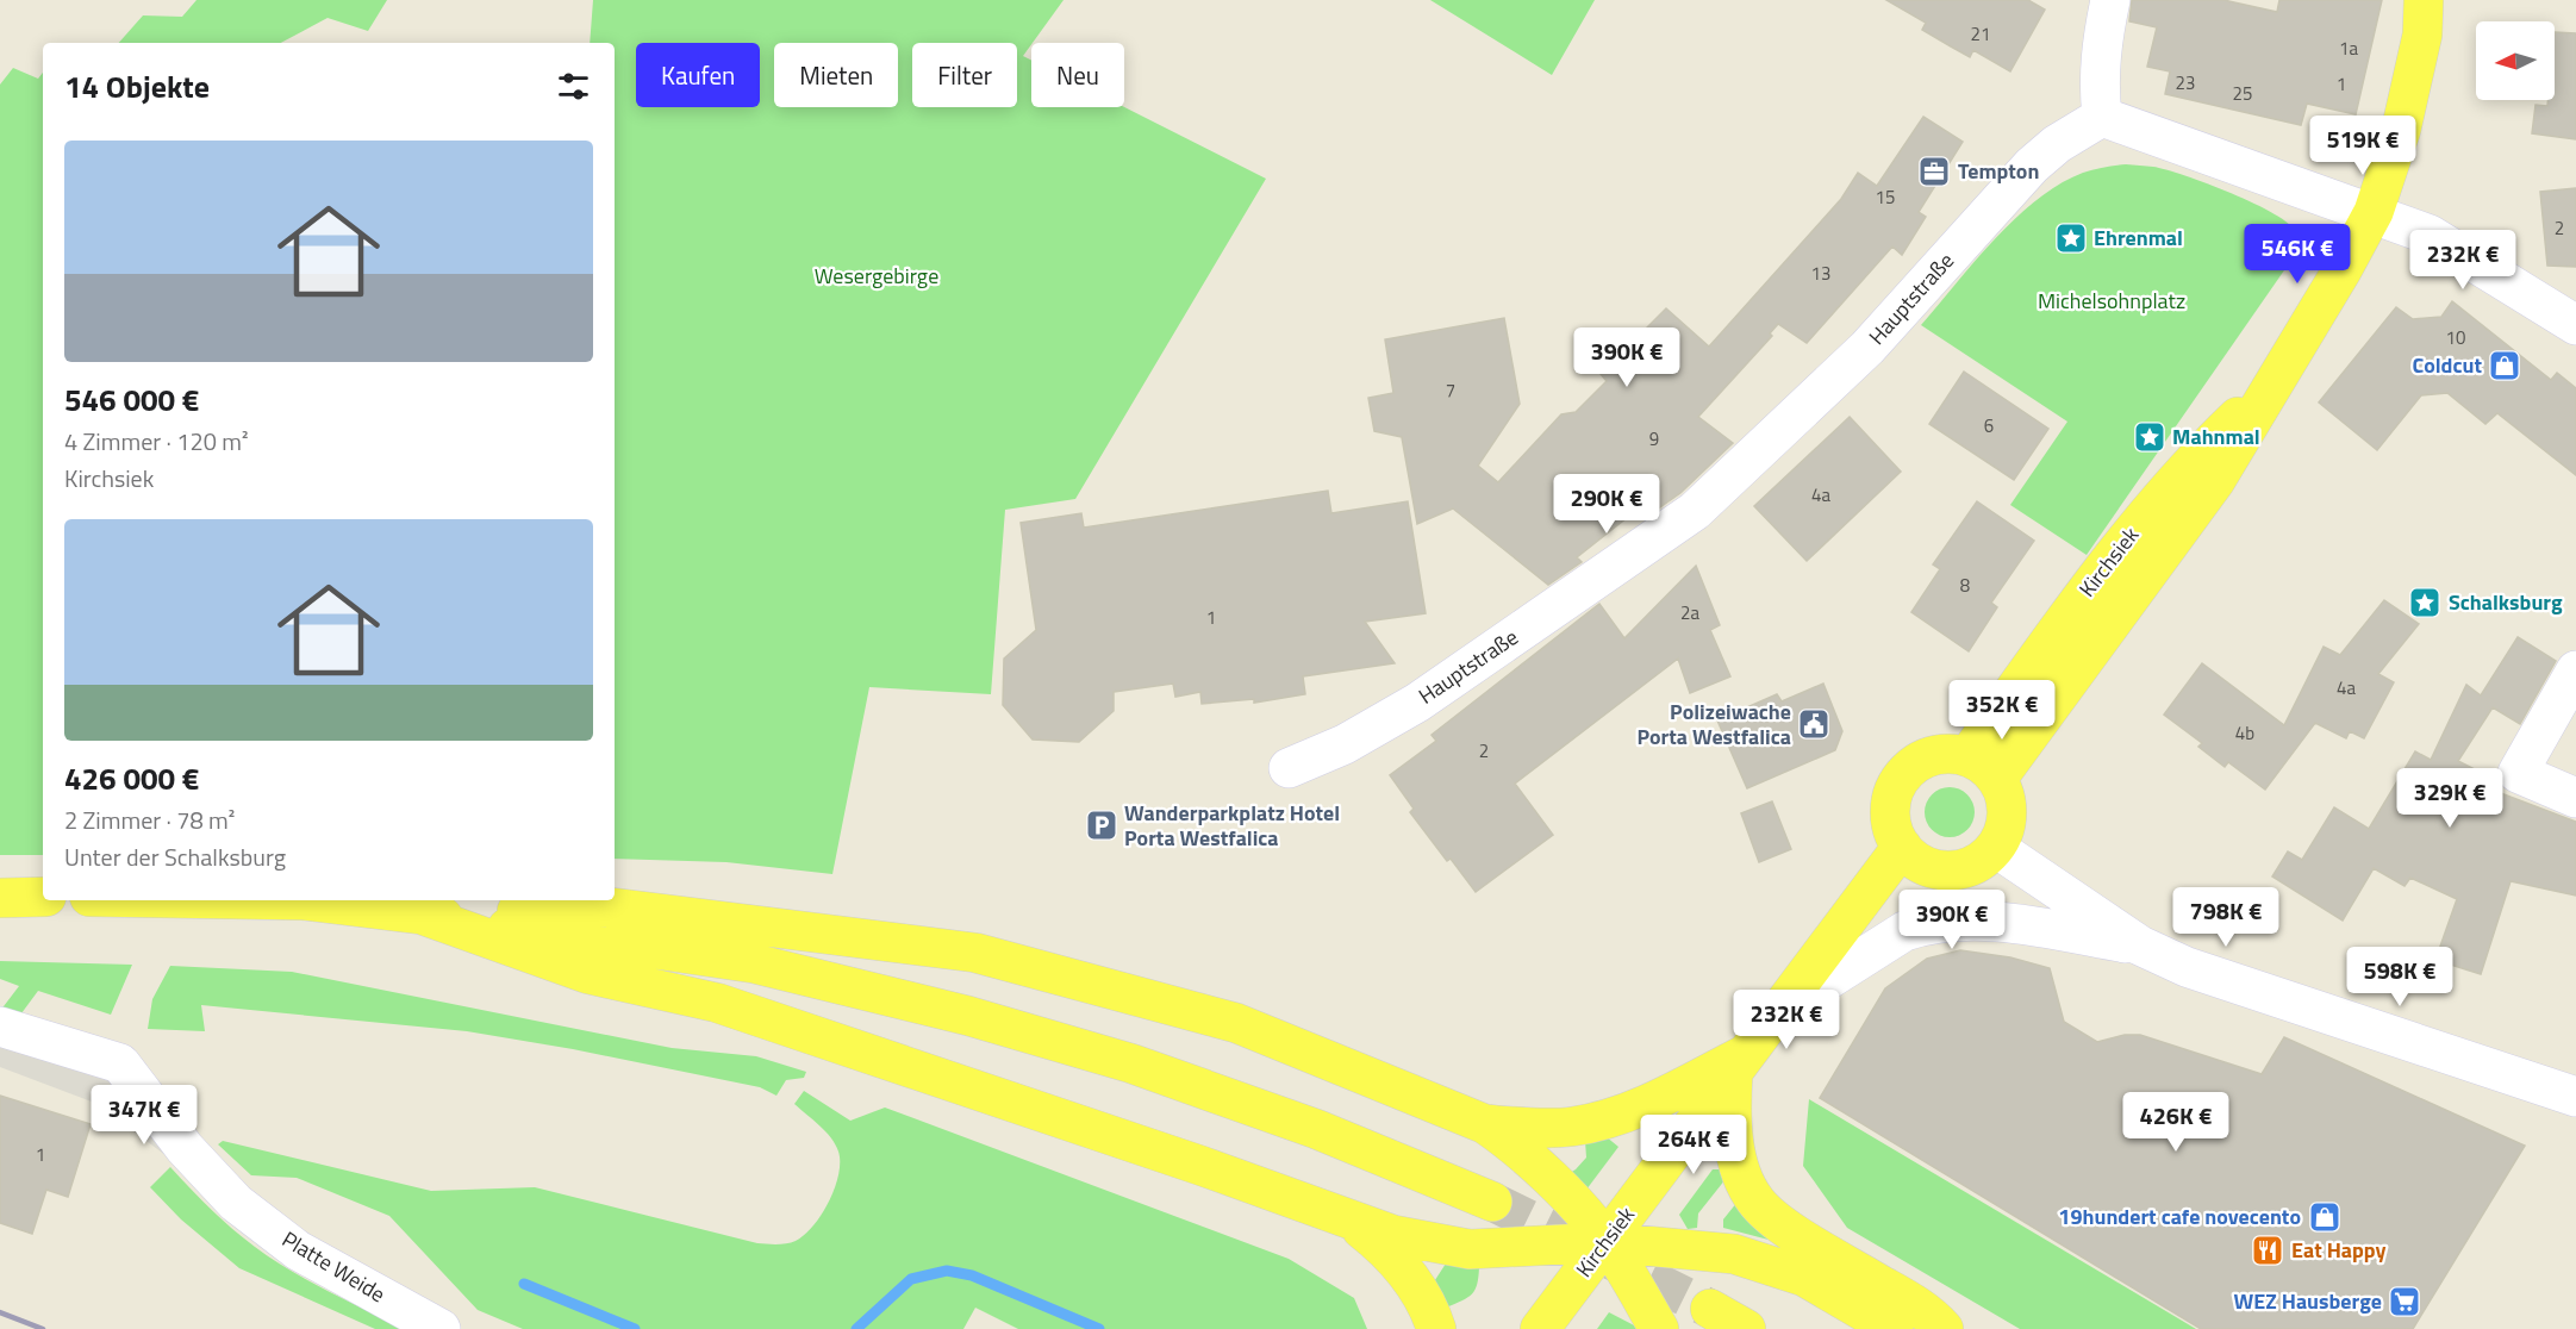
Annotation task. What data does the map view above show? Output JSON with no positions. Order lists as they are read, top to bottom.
{
  "streets": {
    "main road": ["Kirchsiek"],
    "street": ["Hauptstraße", "Platte Weide"]
  },
  "parks": ["Wesergebirge", "Michelsohnplatz"],
  "places": {
    "office": ["Tempton"],
    "place": ["Ehrenmal", "Mahnmal", "Schalksburg"],
    "shop": ["Coldcut", "19hundert cafe novecento"],
    "public building": ["Polizeiwache Porta Westfalica"],
    "parking": ["Wanderparkplatz Hotel Porta Westfalica"],
    "restaurant": ["Eat Happy"],
    "supermarket": ["WEZ Hausberge"]
  },
  "house_numbers": [
    "21",
    "1a",
    "23",
    "1",
    "25",
    "15",
    "2",
    "13",
    "10",
    "7",
    "6",
    "9",
    "4a",
    "8",
    "2a",
    "1",
    "4a",
    "4b",
    "2",
    "1"
  ],
  "north": "left",
  "page": {
    "chip": [
      "Kaufen",
      "Mieten",
      "Filter",
      "Neu"
    ],
    "heading": "14 Objekte",
    "price": [
      "519K €",
      "546K €",
      "232K €",
      "390K €",
      "290K €",
      "352K €",
      "329K €",
      "798K €",
      "390K €",
      "598K €",
      "232K €",
      "347K €",
      "426K €",
      "264K €"
    ],
    "list": [
      {
        "name": "546 000 €",
        "note": "4 Zimmer · 120 m² · Kirchsiek"
      },
      {
        "name": "426 000 €",
        "note": "2 Zimmer · 78 m² · Unter der Schalksburg"
      }
    ]
  }
}
